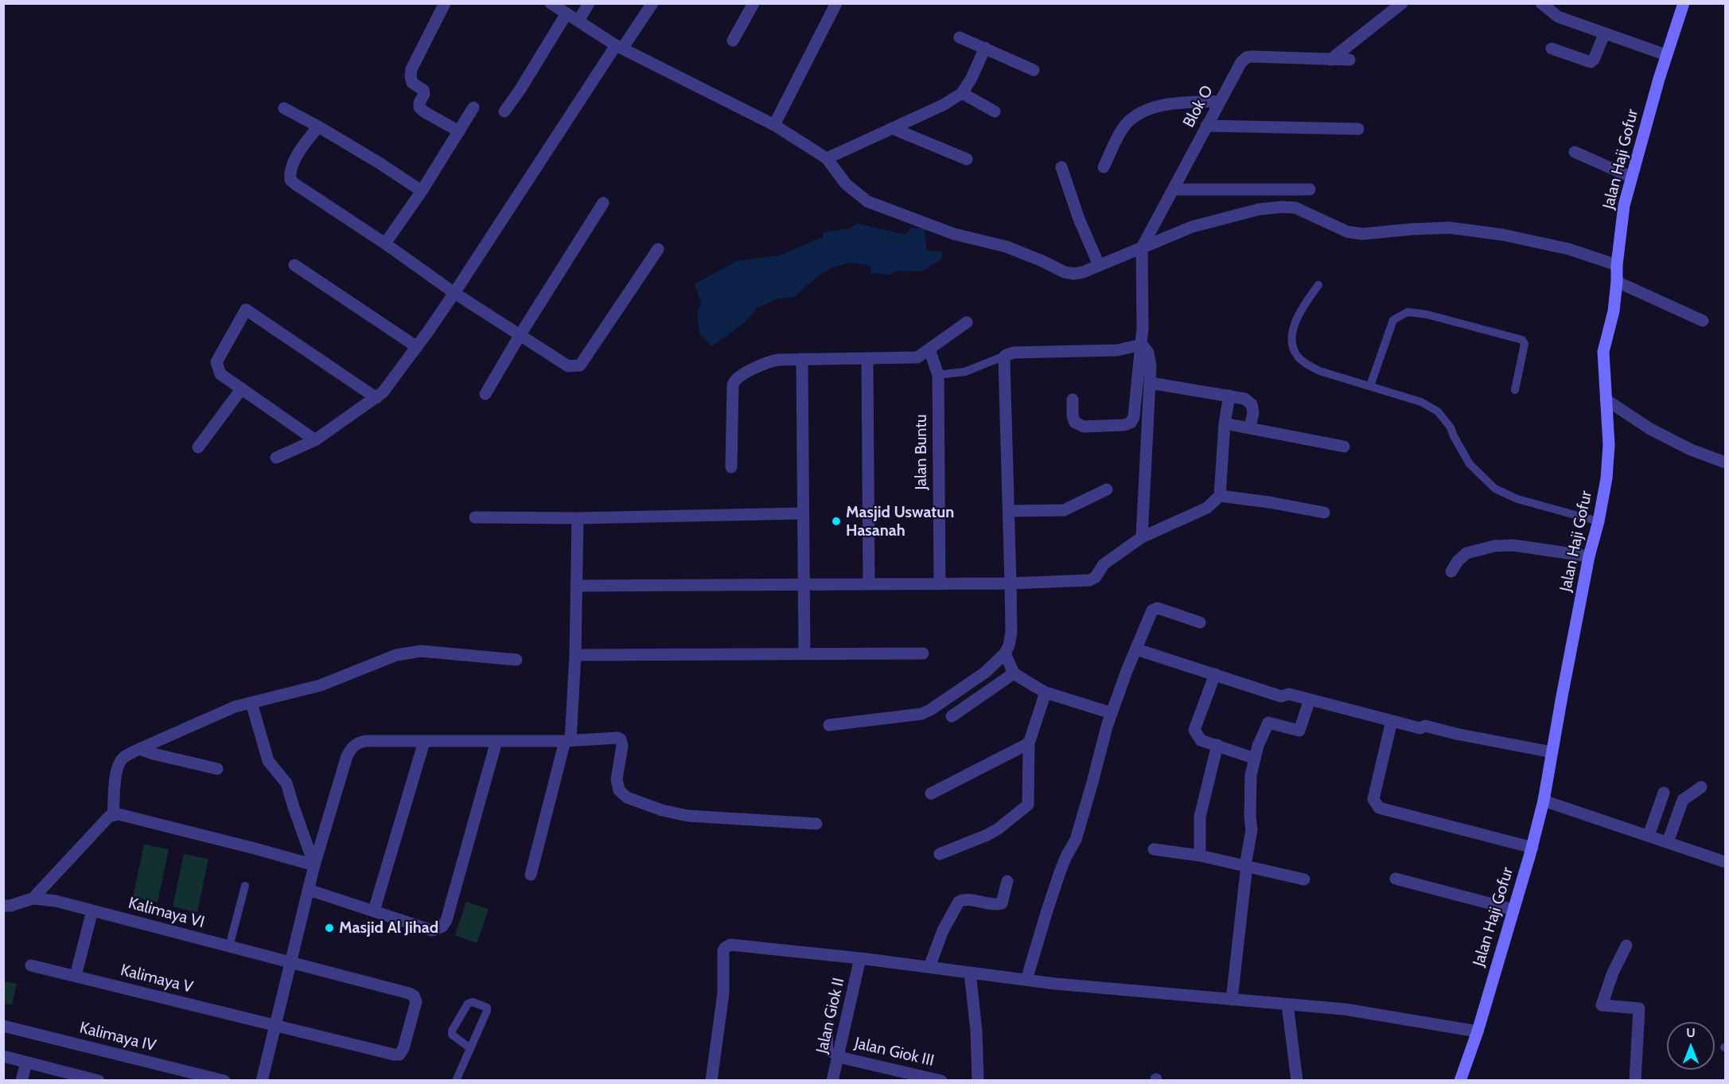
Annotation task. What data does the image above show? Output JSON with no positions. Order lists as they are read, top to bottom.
{
  "streets": {
    "street": [
      "Blok O",
      "Jalan Haji Gofur",
      "Jalan Buntu",
      "Kalimaya VI",
      "Kalimaya V",
      "Jalan Giok II",
      "Kalimaya IV",
      "Jalan Giok III"
    ]
  },
  "crossings": [
    ["Kalimaya VI", "Kalimaya V"],
    ["Jalan Giok II", "Jalan Giok III"]
  ],
  "places": ["Masjid Uswatun Hasanah", "Masjid Al Jihad"],
  "north": "top"
}
